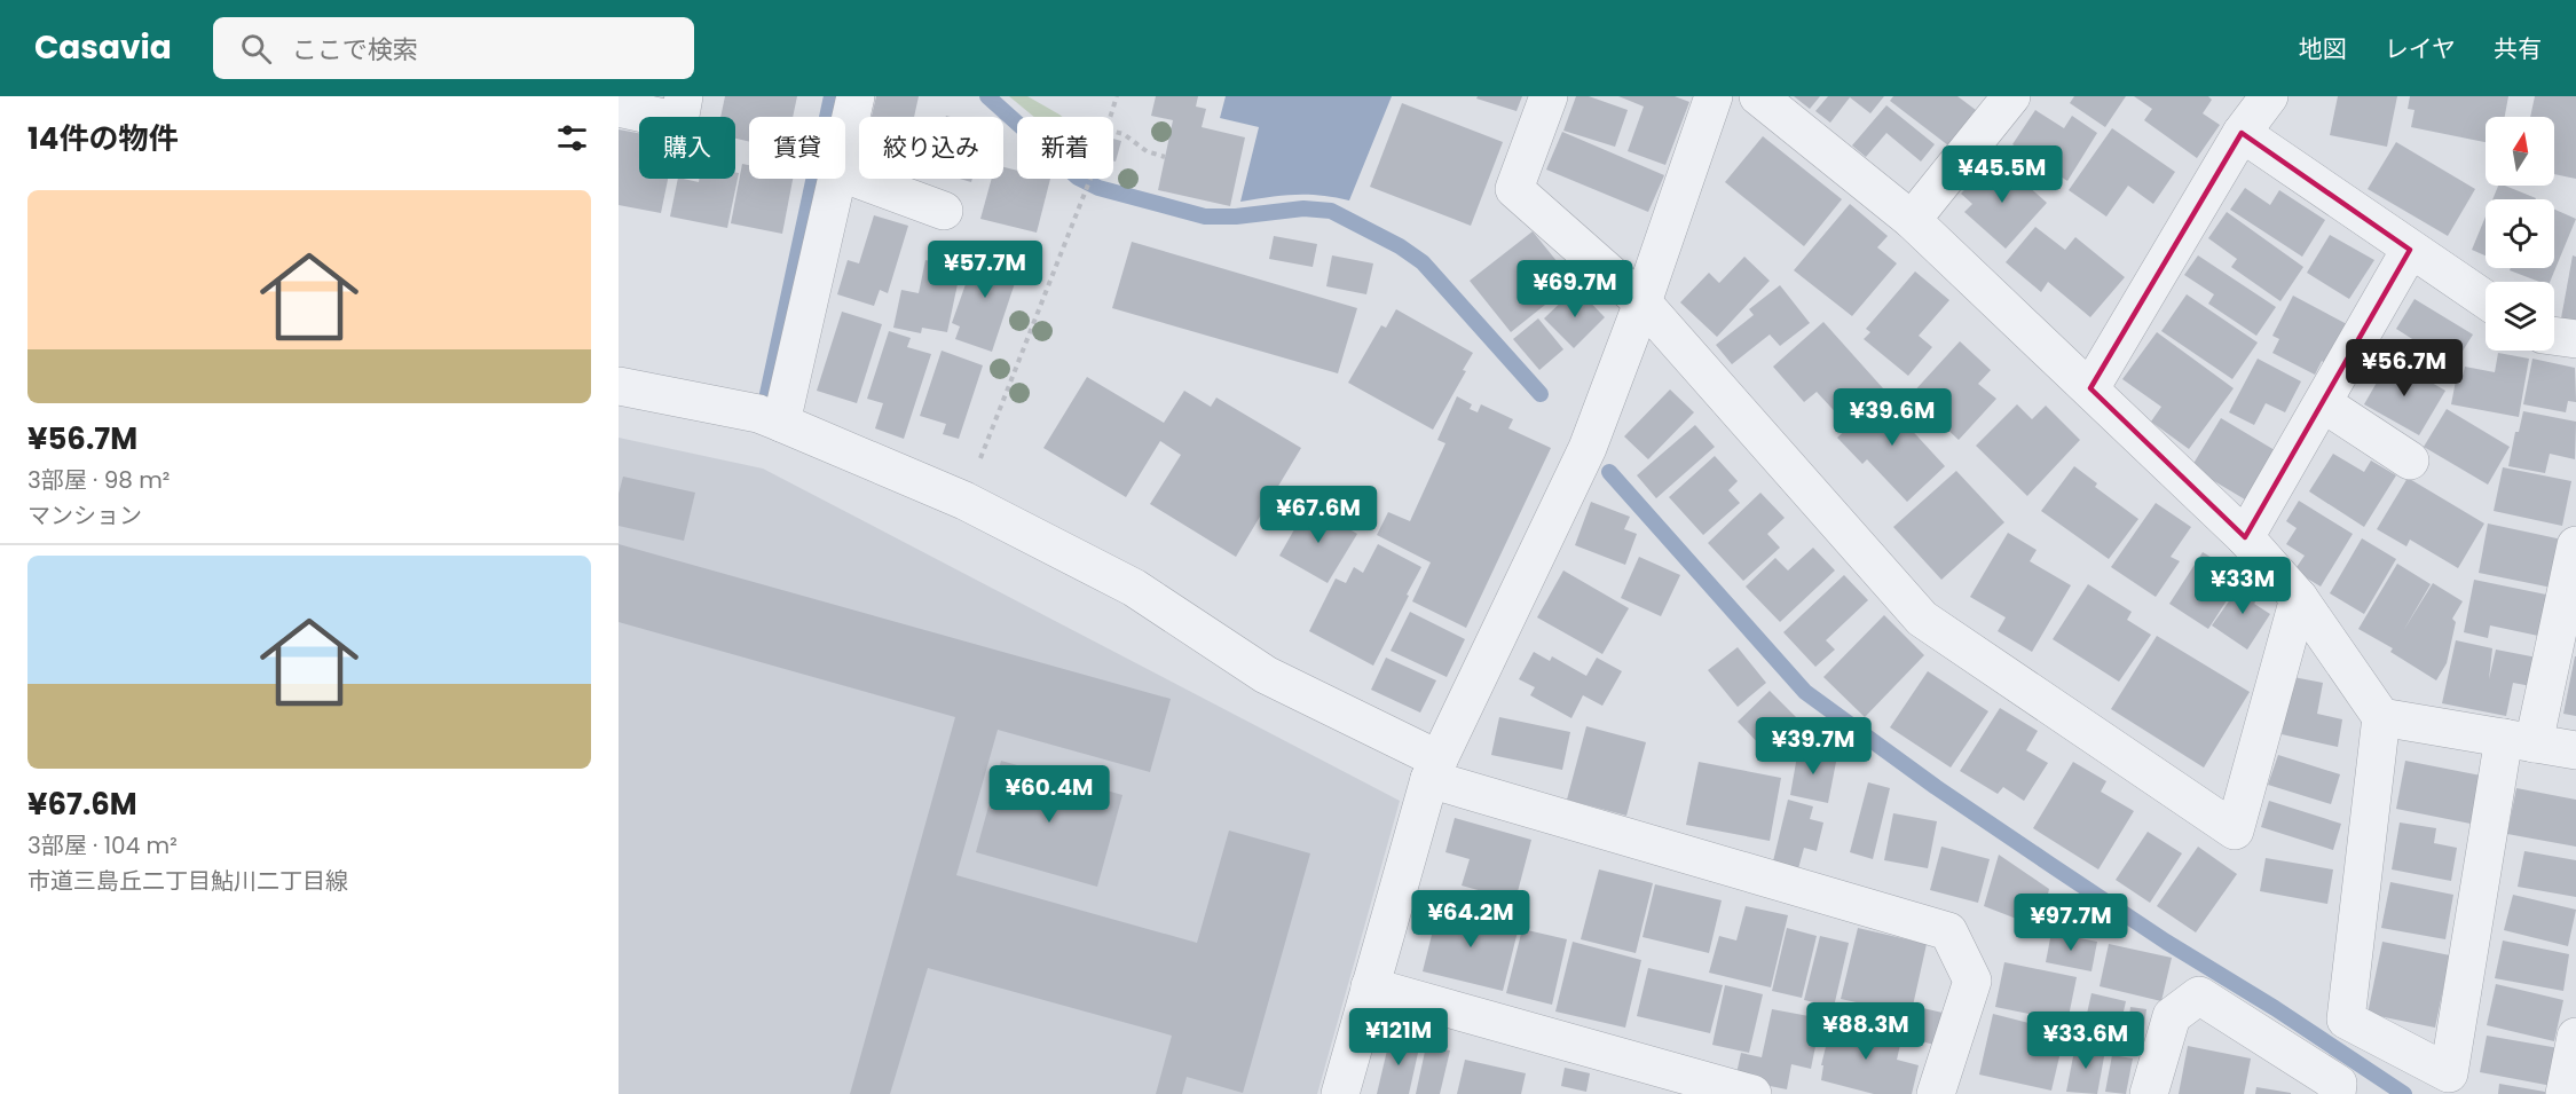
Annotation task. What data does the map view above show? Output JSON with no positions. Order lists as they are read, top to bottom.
{
  "north": "top",
  "page": {
    "header": "Casavia",
    "search": "ここで検索",
    "nav": ["地図", "レイヤ", "共有"],
    "heading": "14件の物件",
    "chip": [
      "購入",
      "賃貸",
      "絞り込み",
      "新着"
    ],
    "price": [
      "¥45.5M",
      "¥57.7M",
      "¥69.7M",
      "¥56.7M",
      "¥39.6M",
      "¥67.6M",
      "¥33M",
      "¥39.7M",
      "¥60.4M",
      "¥64.2M",
      "¥97.7M",
      "¥88.3M",
      "¥121M",
      "¥33.6M"
    ],
    "list": [
      {
        "name": "¥56.7M",
        "note": "3部屋 · 98 m² · マンション"
      },
      {
        "name": "¥67.6M",
        "note": "3部屋 · 104 m² · 市道三島丘二丁目鮎川二丁目線"
      }
    ]
  }
}
